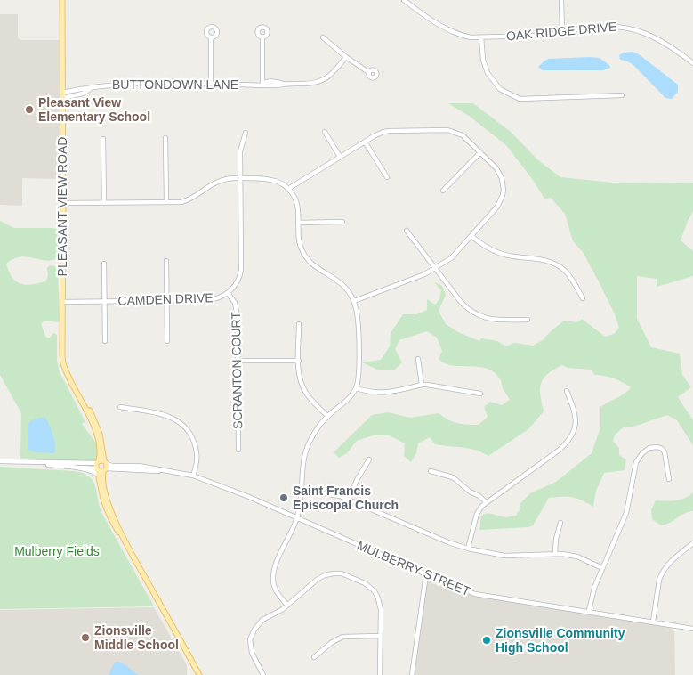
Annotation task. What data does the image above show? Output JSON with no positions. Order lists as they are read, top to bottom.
{
  "streets": {
    "main road": ["PLEASANT VIEW ROAD"],
    "street": [
      "OAK RIDGE DRIVE",
      "BUTTONDOWN LANE",
      "CAMDEN DRIVE",
      "SCRANTON COURT",
      "MULBERRY STREET"
    ]
  },
  "crossings": [
    ["BUTTONDOWN LANE", "PLEASANT VIEW ROAD"],
    ["PLEASANT VIEW ROAD", "CAMDEN DRIVE"],
    ["PLEASANT VIEW ROAD", "MULBERRY STREET"],
    ["CAMDEN DRIVE", "SCRANTON COURT"]
  ],
  "parks": ["Mulberry Fields"],
  "places": [
    "Pleasant View Elementary School",
    "Saint Francis Episcopal Church",
    "Zionsville Middle School",
    "Zionsville Community High School"
  ]
}
